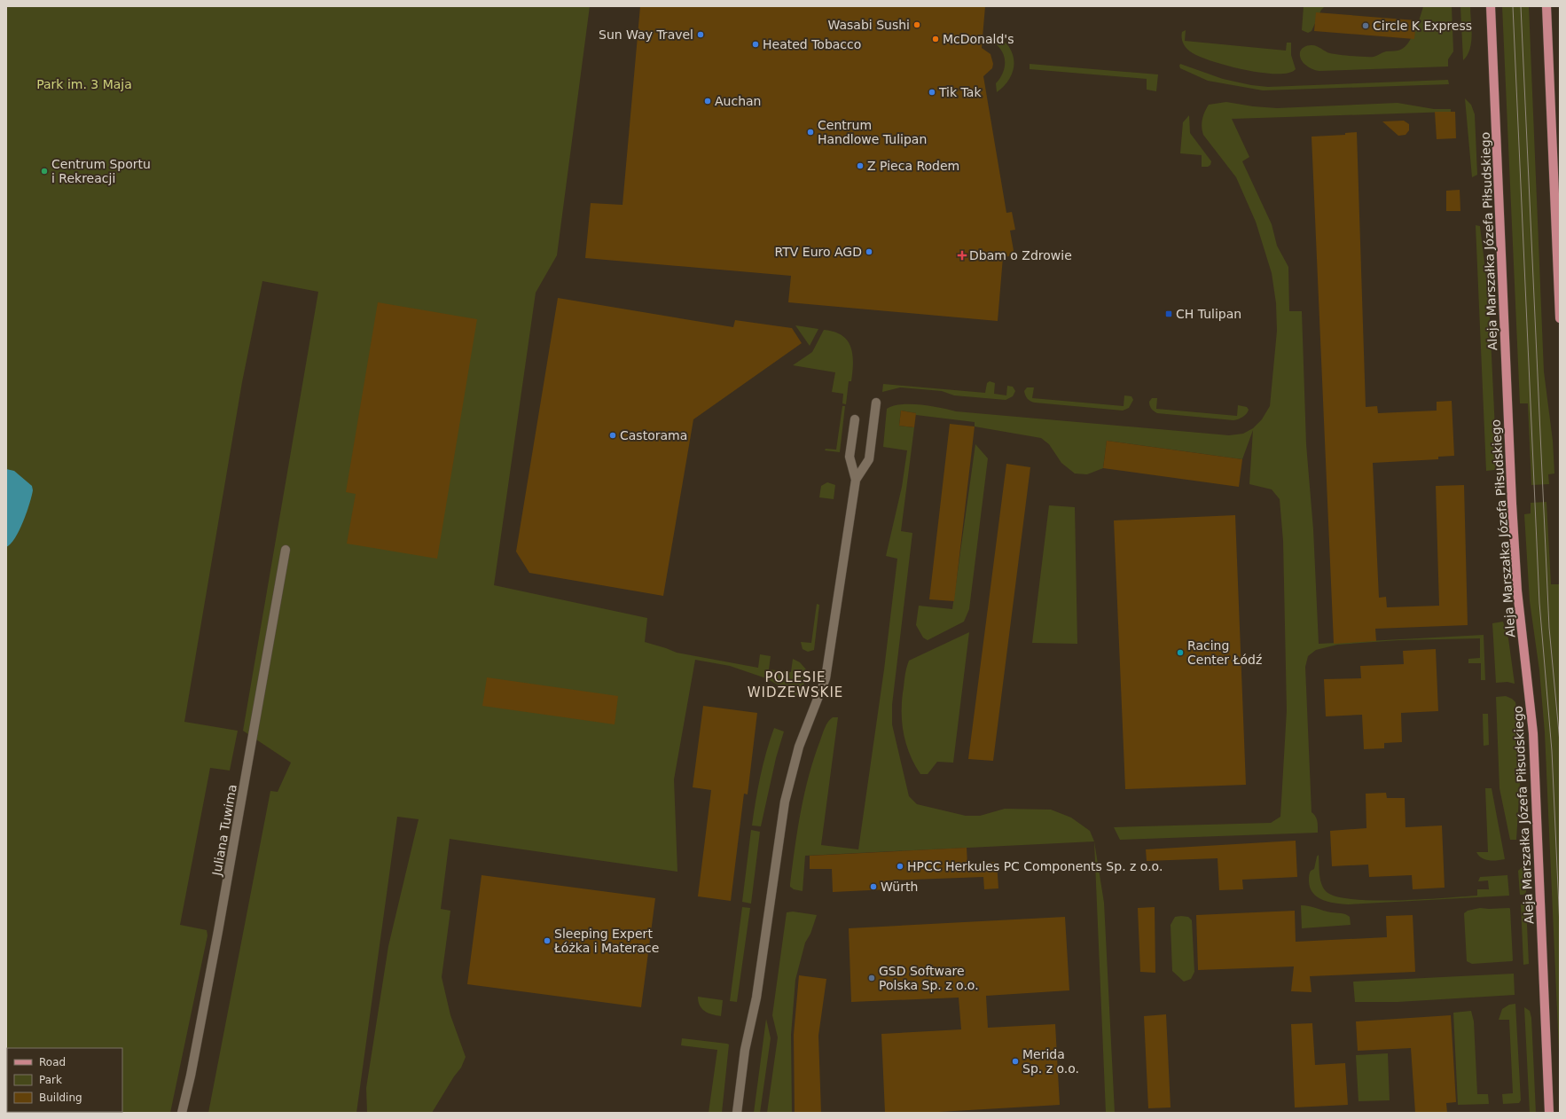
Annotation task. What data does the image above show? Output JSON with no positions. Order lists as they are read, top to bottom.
{
  "streets": {
    "main road": ["Aleja Marszałka Józefa Piłsudskiego"],
    "street": ["Juliana Tuwima"]
  },
  "districts": ["POLESIE WIDZEWSKIE"],
  "parks": ["Park im. 3 Maja"],
  "places": {
    "other": [
      "Wasabi Sushi",
      "Circle K Express",
      "Sun Way Travel",
      "McDonald's",
      "Heated Tobacco",
      "Tik Tak",
      "Auchan",
      "Centrum Handlowe Tulipan",
      "Z Pieca Rodem",
      "Centrum Sportu i Rekreacji",
      "RTV Euro AGD",
      "Castorama",
      "Racing Center Łódź",
      "HPCC Herkules PC Components Sp. z o.o.",
      "Würth",
      "Sleeping Expert Łóżka i Materace",
      "GSD Software Polska Sp. z o.o.",
      "Merida Sp. z o.o."
    ],
    "health": ["Dbam o Zdrowie"],
    "transit": ["CH Tulipan"]
  },
  "legend": ["Road", "Park", "Building"]
}
